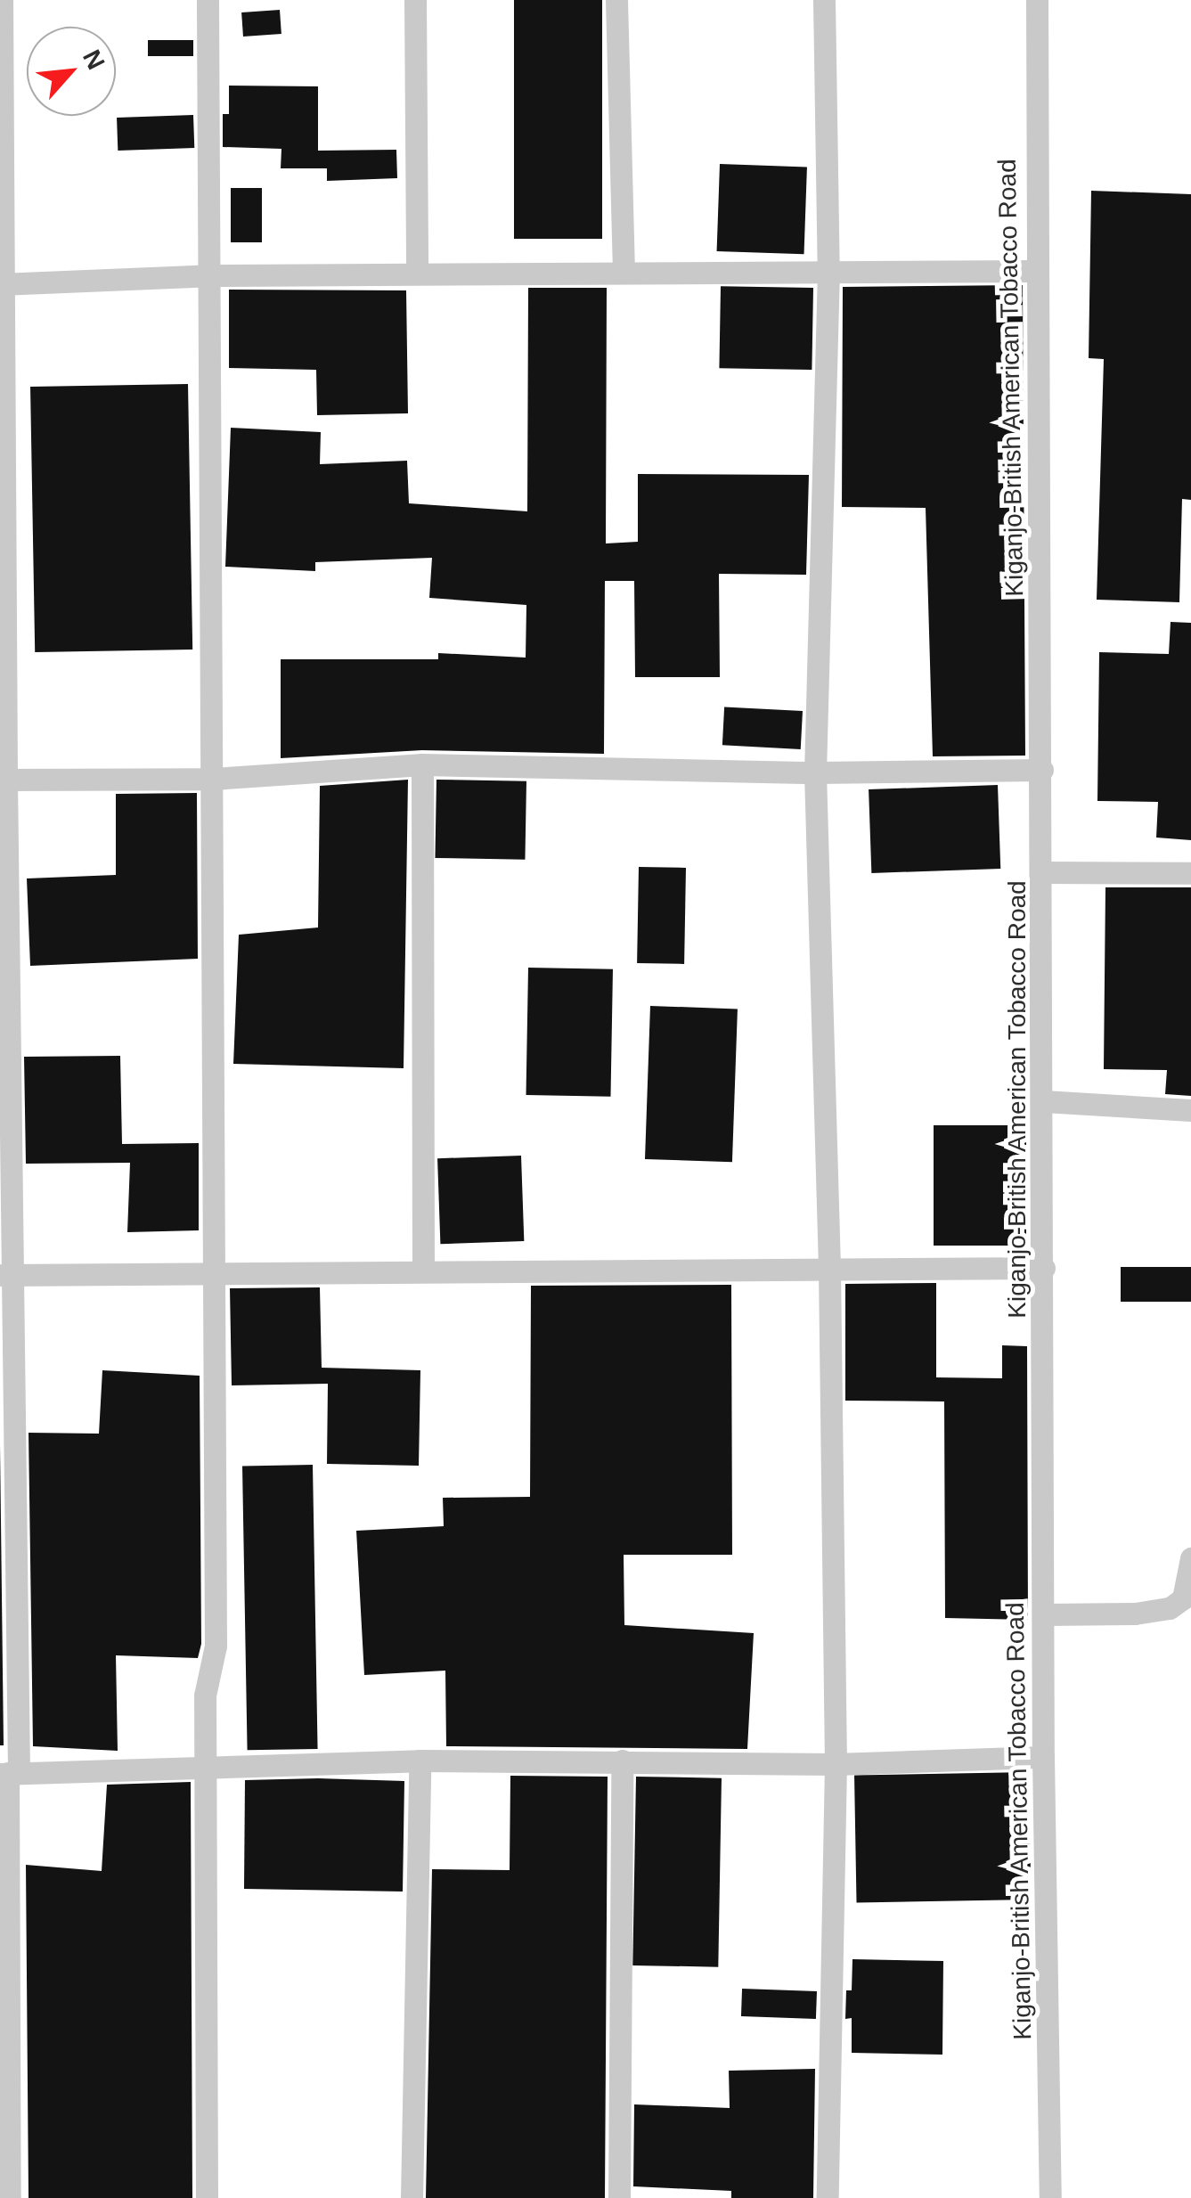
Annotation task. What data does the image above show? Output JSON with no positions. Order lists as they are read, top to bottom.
{
  "streets": {
    "street": ["Kiganjo-British American Tobacco Road"]
  },
  "north": "top right"
}
